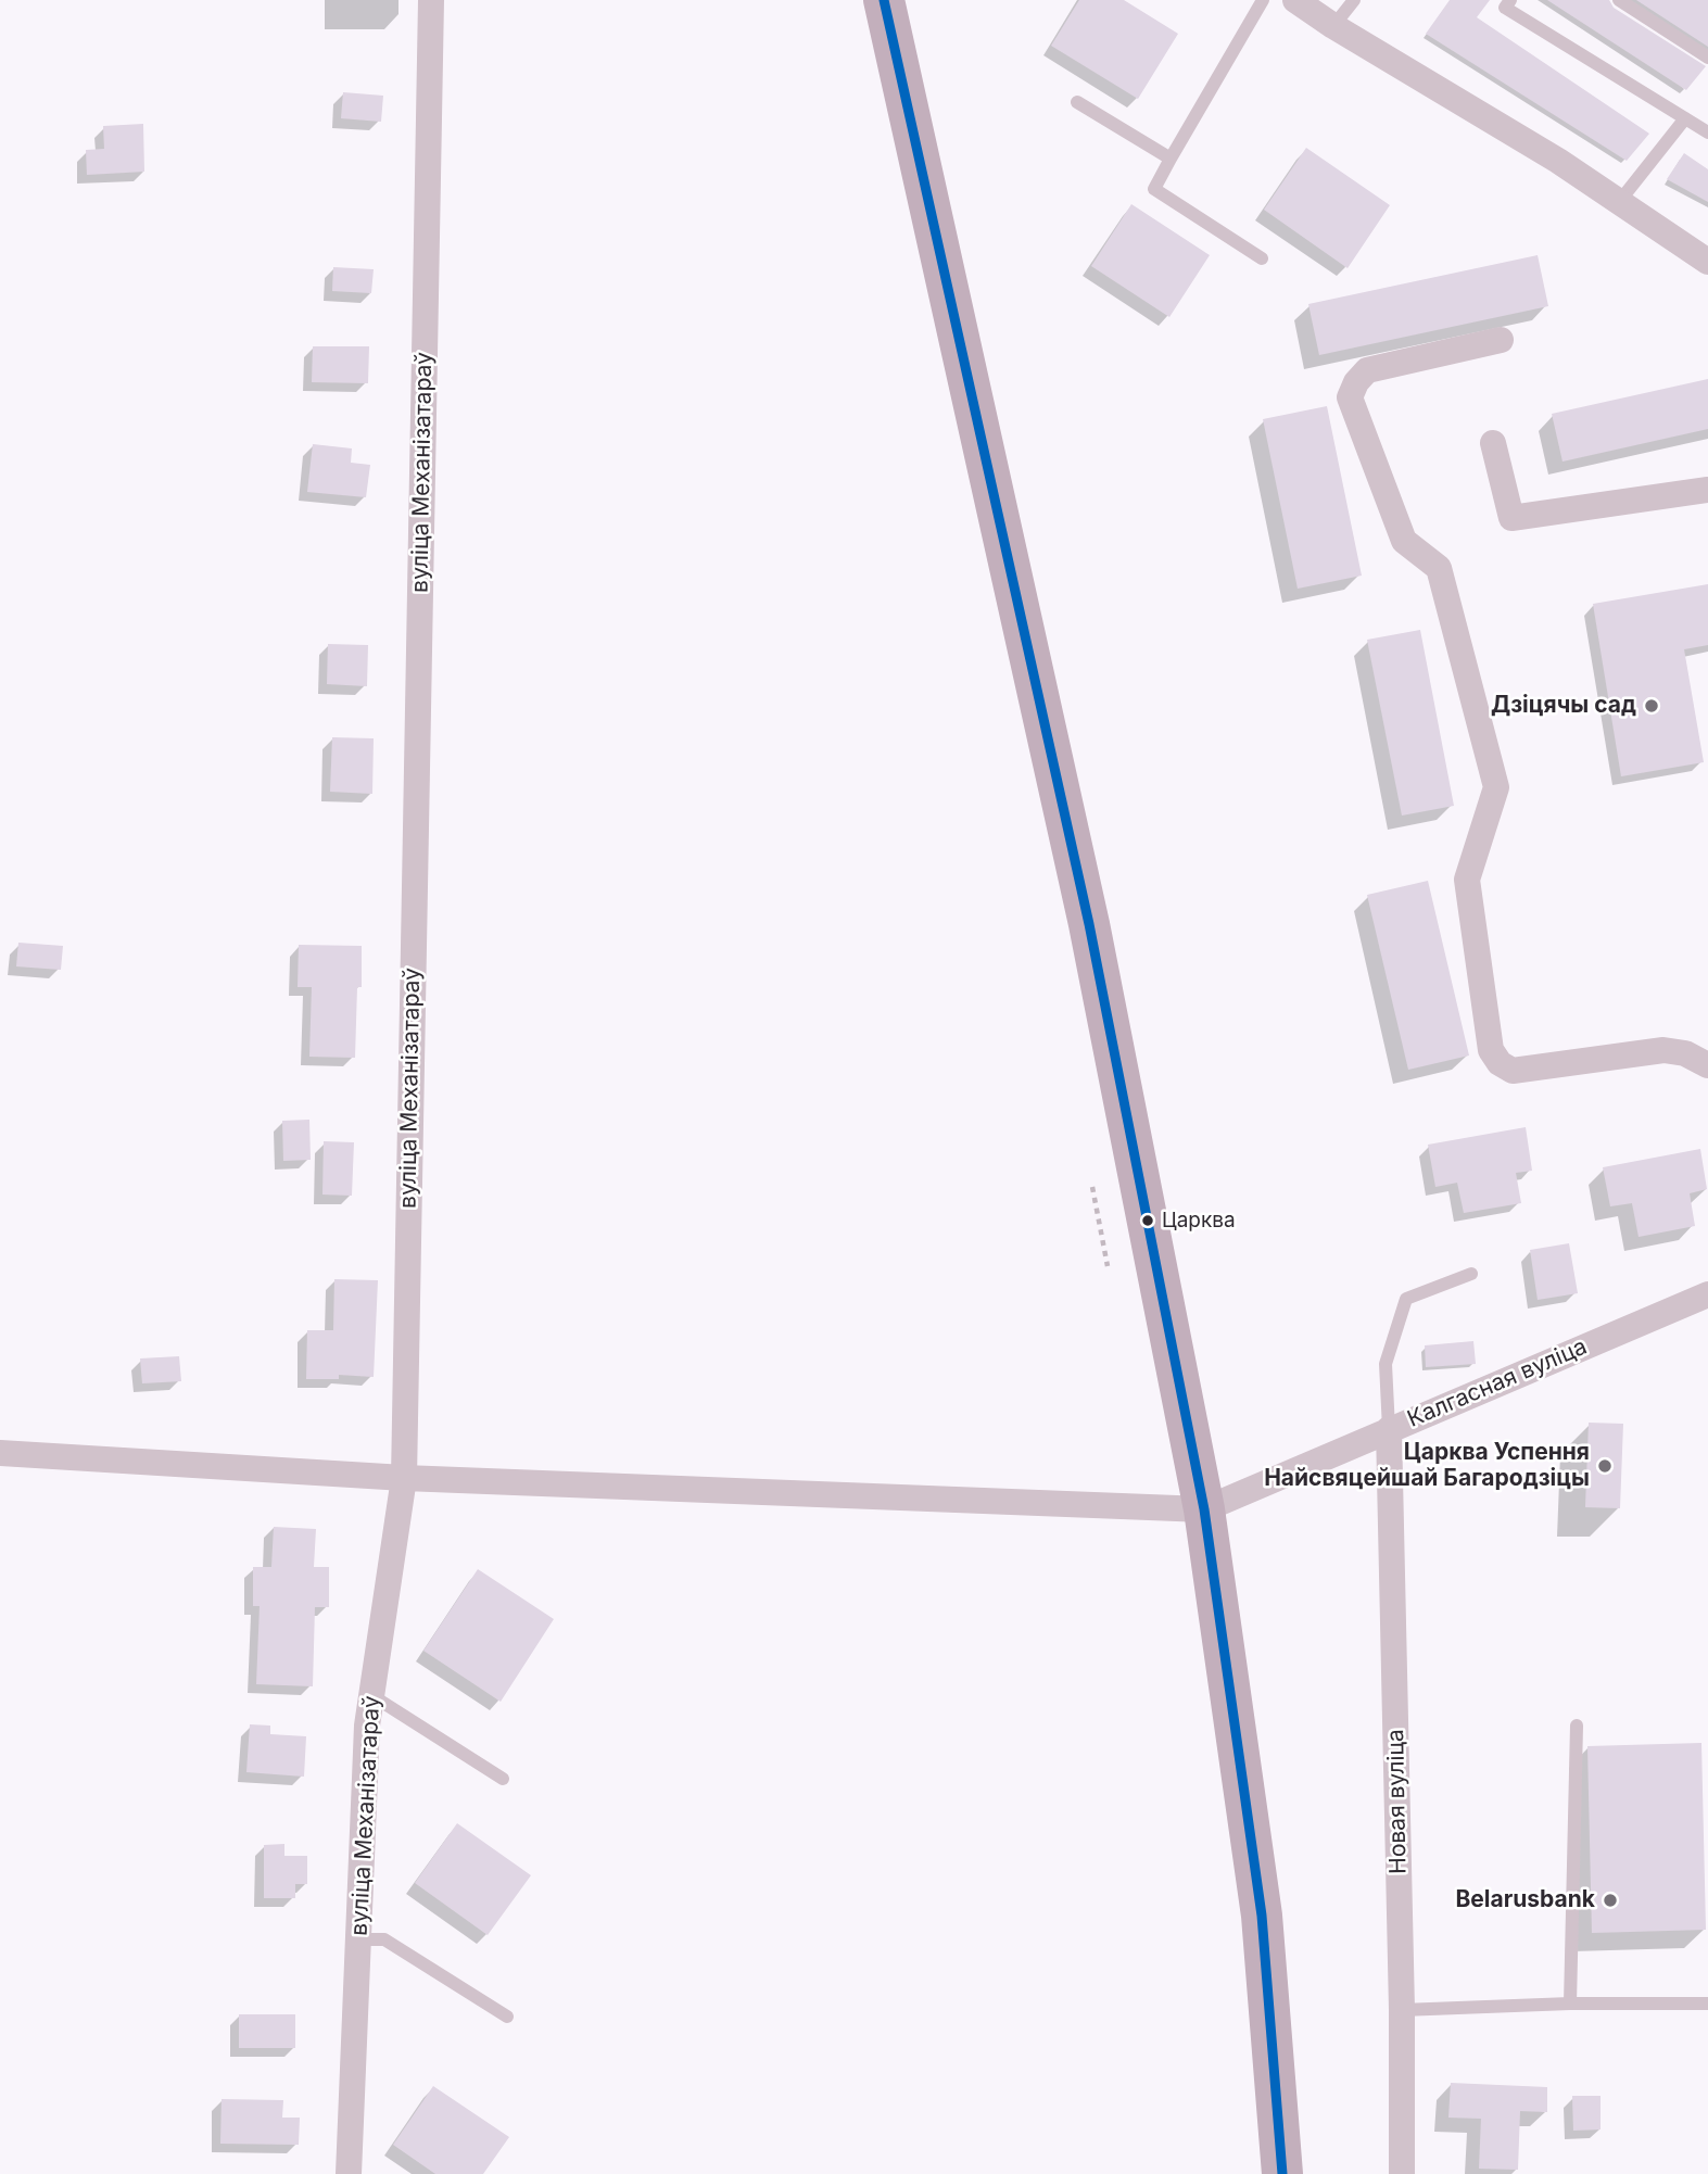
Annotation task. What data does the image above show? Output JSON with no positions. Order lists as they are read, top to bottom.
{
  "streets": {
    "street": ["вуліца Механізатараў", "Калгасная вуліца", "Новая вуліца"]
  },
  "crossings": [
    ["Калгасная вуліца", "Новая вуліца"]
  ],
  "places": [
    "Дзіцячы сад",
    "Царква",
    "Царква Успення Найсвяцейшай Багародзіцы",
    "Belarusbank"
  ]
}
